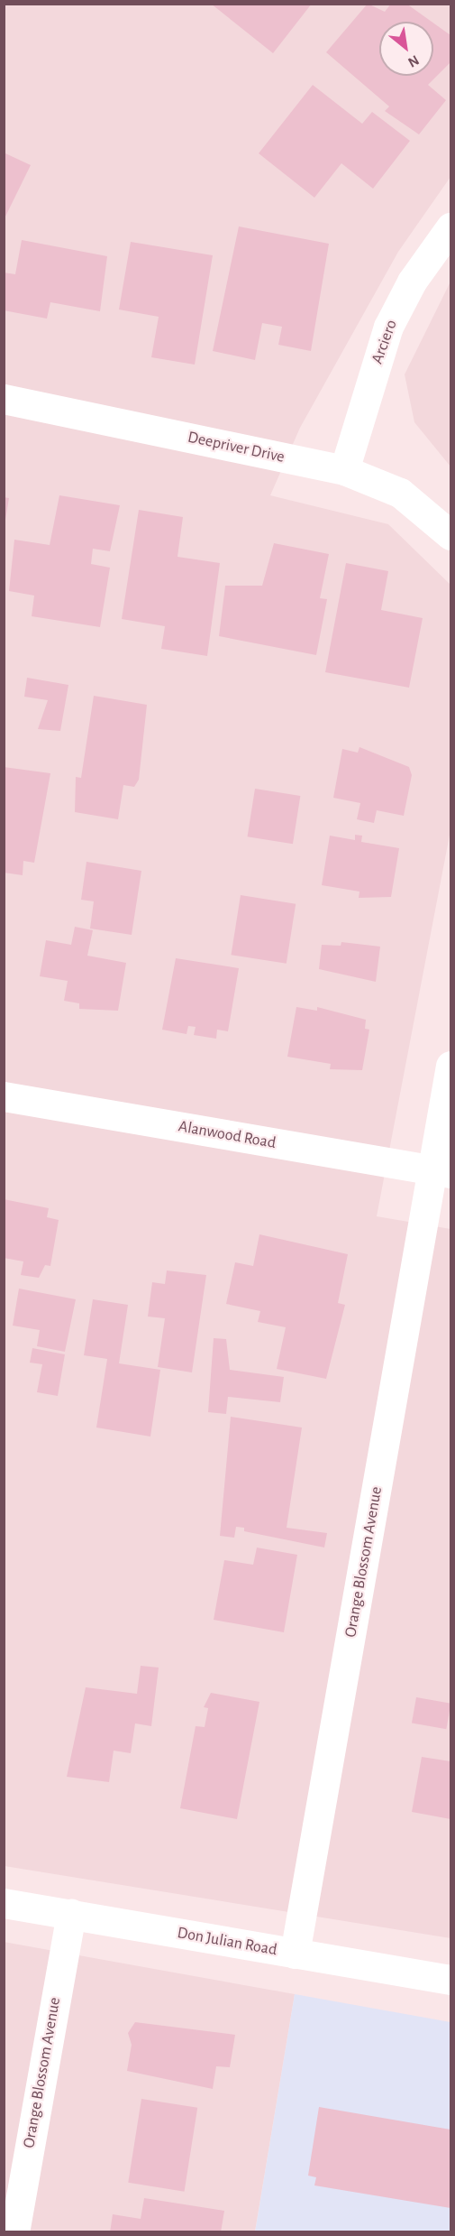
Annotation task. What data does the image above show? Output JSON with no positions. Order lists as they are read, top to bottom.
{
  "streets": {
    "street": [
      "Arciero",
      "Deepriver Drive",
      "Alanwood Road",
      "Orange Blossom Avenue",
      "Don Julian Road"
    ]
  },
  "crossings": [
    ["Arciero", "Deepriver Drive"],
    ["Alanwood Road", "Orange Blossom Avenue"],
    ["Orange Blossom Avenue", "Don Julian Road"]
  ],
  "north": "bottom right"
}
